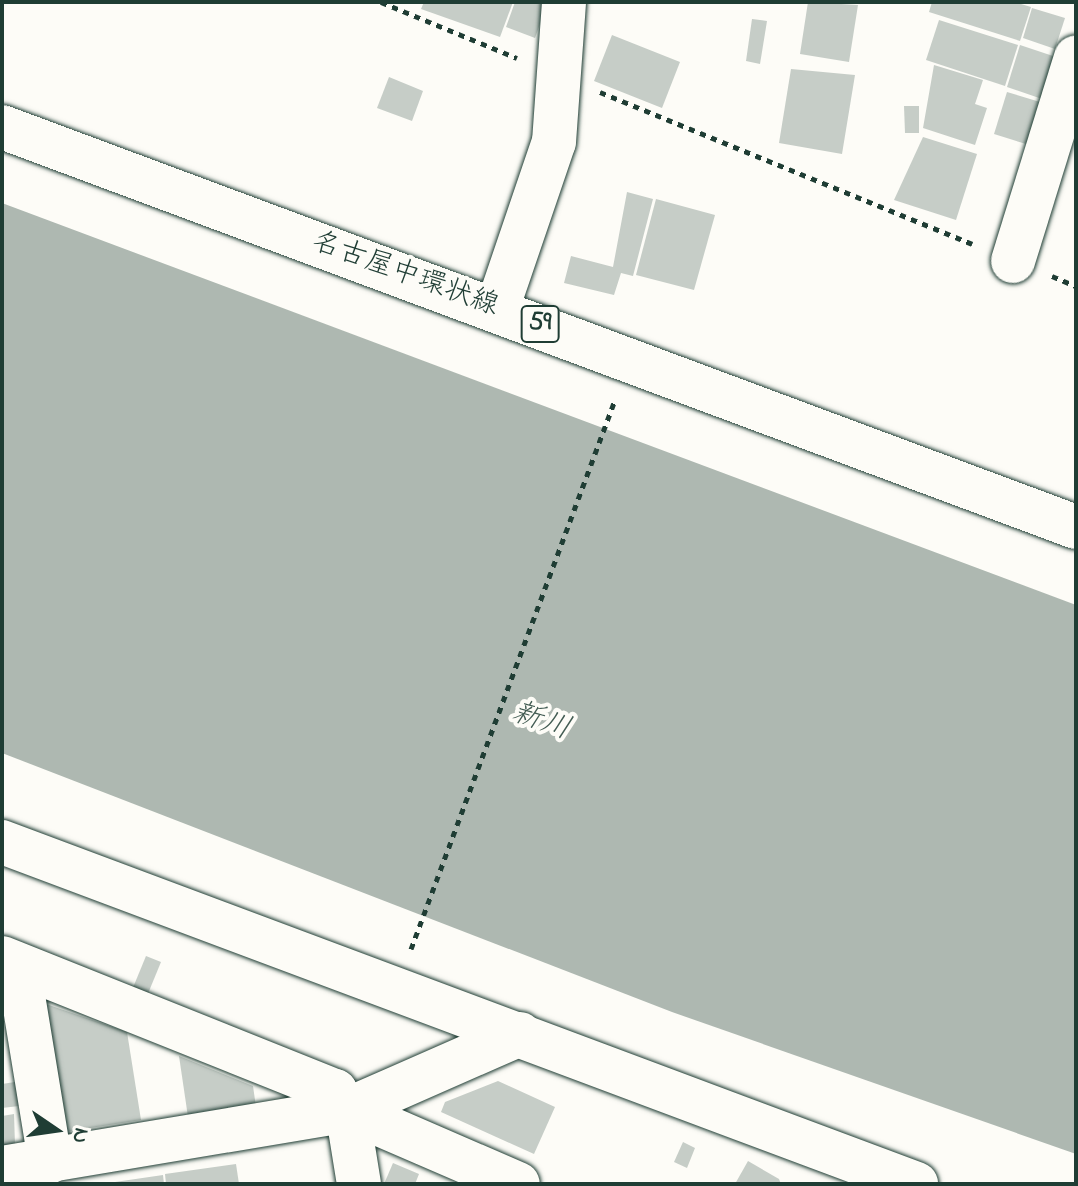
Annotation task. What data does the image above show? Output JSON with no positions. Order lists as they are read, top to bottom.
{
  "streets": {
    "street": ["名古屋中環状線", "59"]
  },
  "water": ["新川"],
  "north": "right"
}
